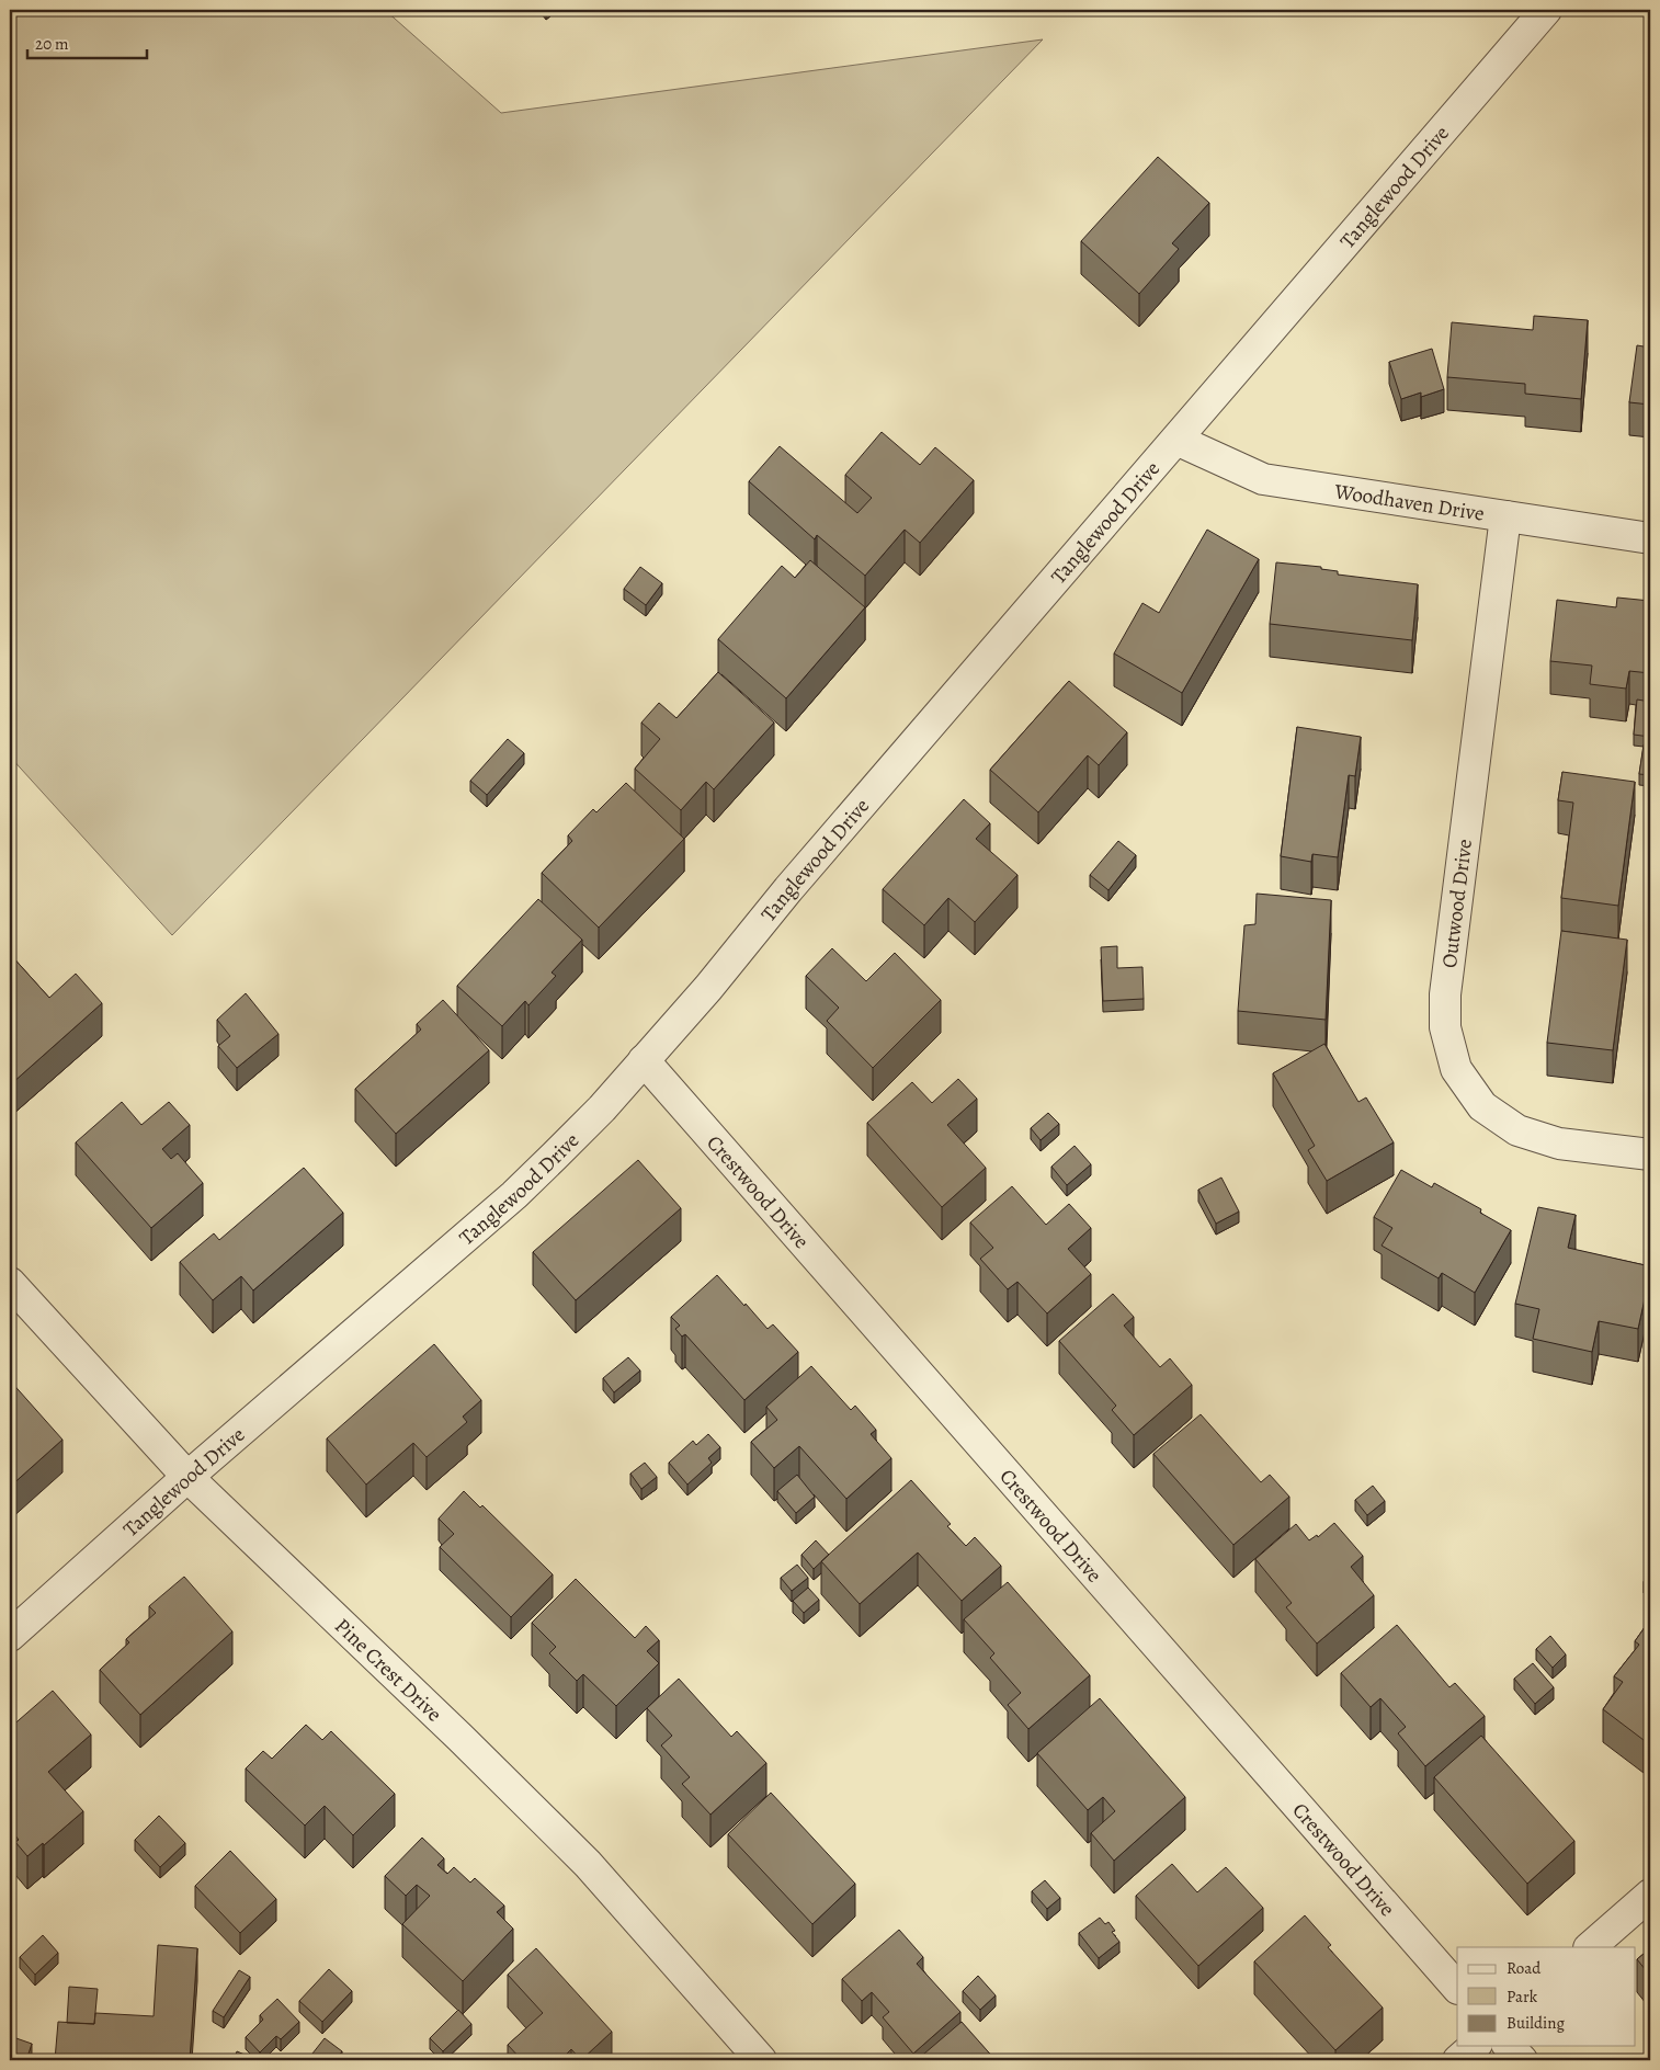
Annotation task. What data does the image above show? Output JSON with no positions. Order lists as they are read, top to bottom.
{
  "streets": {
    "street": [
      "Tanglewood Drive",
      "Woodhaven Drive",
      "Outwood Drive",
      "Crestwood Drive",
      "Pine Crest Drive"
    ]
  },
  "crossings": [
    ["Tanglewood Drive", "Woodhaven Drive"],
    ["Tanglewood Drive", "Crestwood Drive"],
    ["Tanglewood Drive", "Pine Crest Drive"],
    ["Woodhaven Drive", "Outwood Drive"]
  ],
  "legend": ["Road", "Park", "Building"],
  "scale_bar": "20 m"
}
